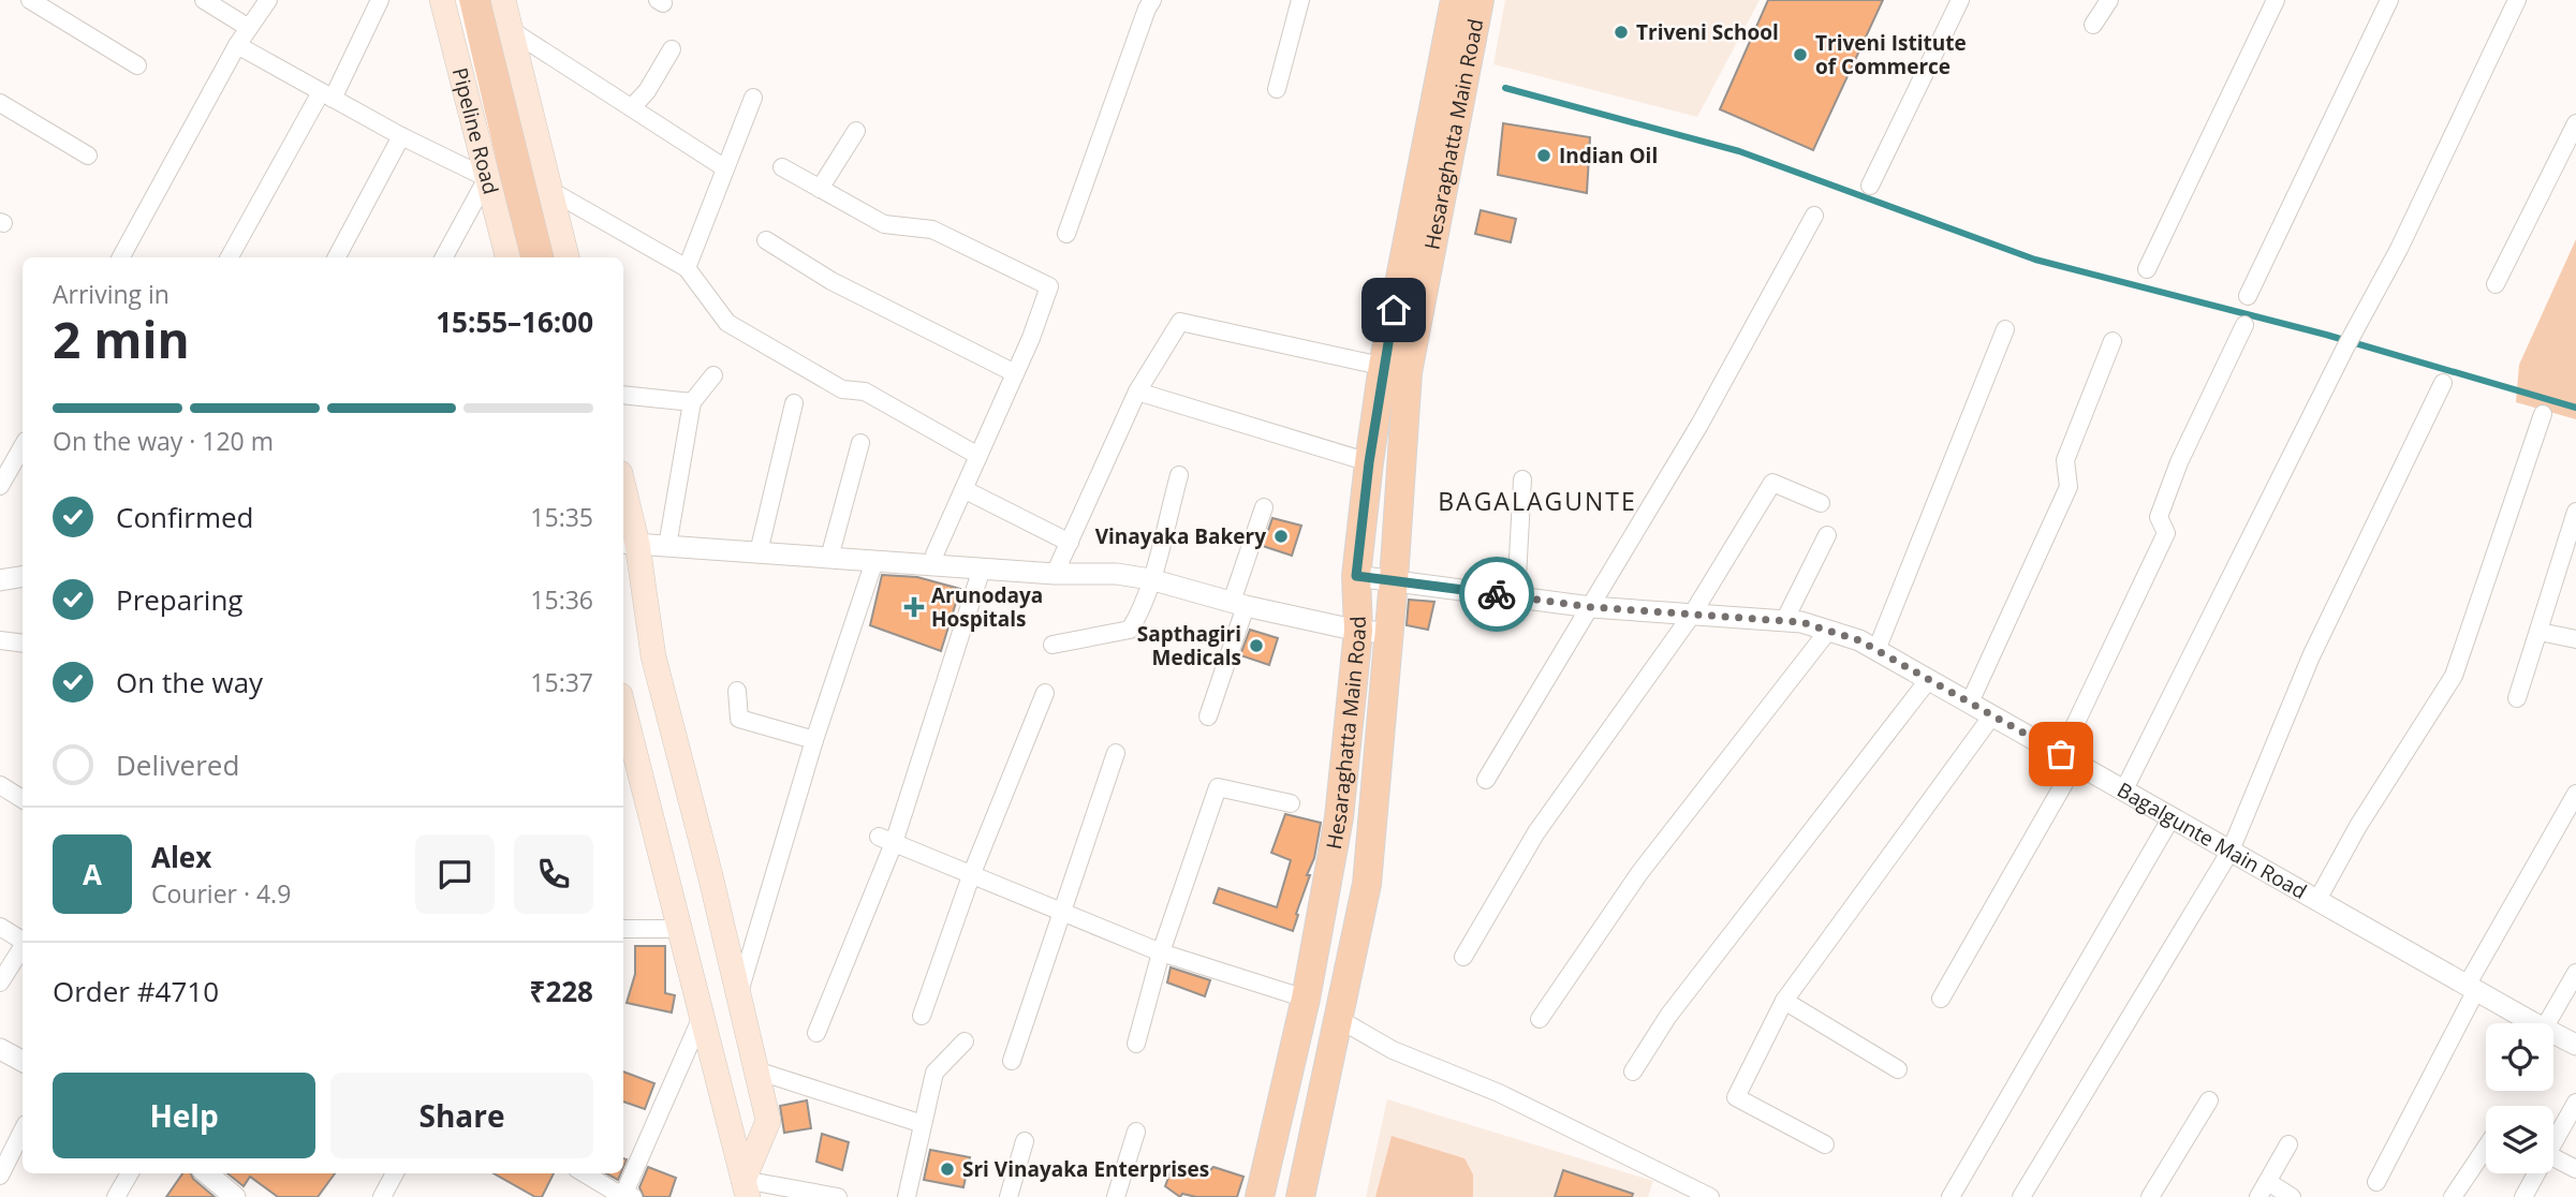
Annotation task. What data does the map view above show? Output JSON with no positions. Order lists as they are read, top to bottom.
{
  "streets": {
    "main road": ["Pipeline Road", "Hesaraghatta Main Road"],
    "street": ["Bagalgunte Main Road"]
  },
  "crossings": [
    ["Hesaraghatta Main Road", "Bagalgunte Main Road"]
  ],
  "districts": ["BAGALAGUNTE"],
  "places": {
    "other": [
      "Triveni School",
      "Triveni Istitute of Commerce",
      "Indian Oil",
      "Vinayaka Bakery",
      "Sapthagiri Medicals",
      "Sri Vinayaka Enterprises"
    ],
    "health": ["Arunodaya Hospitals"]
  },
  "page": {
    "heading": ["2 min", "Arriving in", "15:55–16:00"],
    "panel": [
      "Alex",
      "Courier · 4.9",
      "Order #4710",
      "₹228"
    ],
    "bar": "On the way · 120 m",
    "list": [
      ["Confirmed", "15:35"],
      ["Preparing", "15:36"],
      ["On the way", "15:37"],
      "Delivered"
    ],
    "round": "A",
    "buttons": ["Help", "Share"]
  }
}
